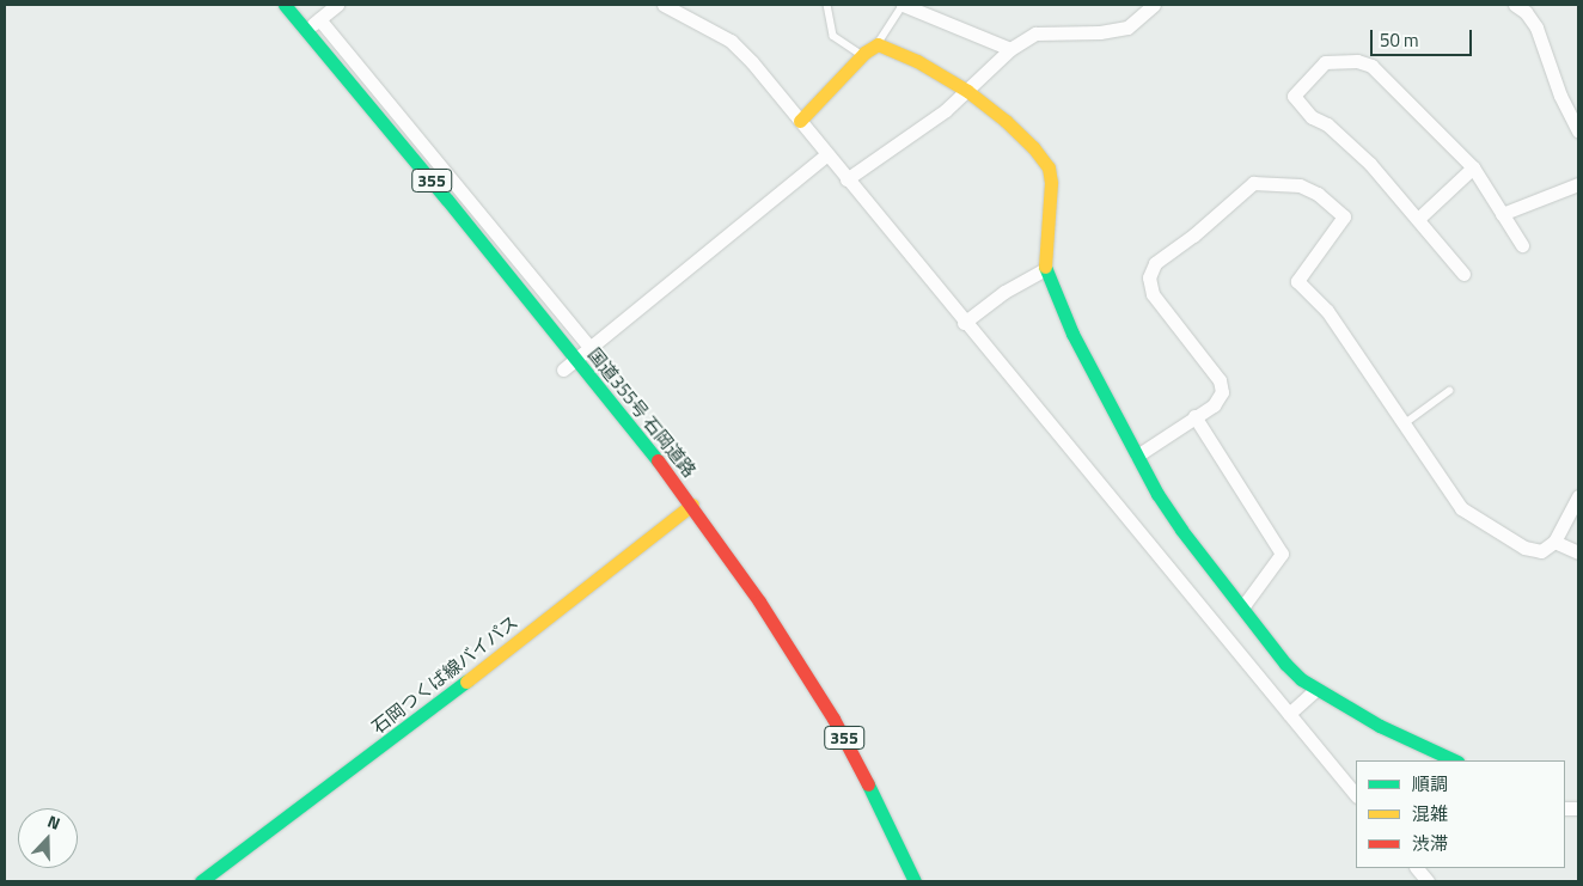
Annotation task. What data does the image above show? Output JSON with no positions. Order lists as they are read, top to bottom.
{
  "streets": {
    "main road": ["355", "国道355号 石岡道路", "石岡つくば線バイパス"]
  },
  "crossings": [
    ["国道355号 石岡道路", "石岡つくば線バイパス"]
  ],
  "legend": ["順調", "混雑", "渋滞"],
  "scale_bar": "50 m",
  "north": "top"
}
